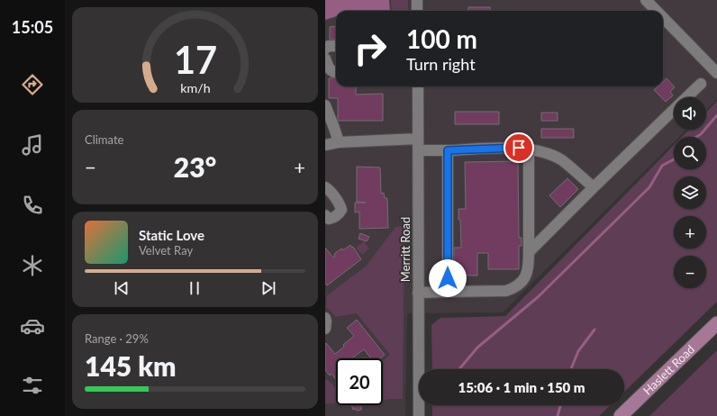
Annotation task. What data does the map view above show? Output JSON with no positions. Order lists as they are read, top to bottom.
{
  "streets": {
    "main road": ["Haslett Road"],
    "street": ["Merritt Road"]
  },
  "page": {
    "tabs": "15:05",
    "turn": ["100 m", "Turn right"],
    "map_buttons": ["+", "−"],
    "tile": [
      "Climate",
      ["Range · 29%", "145 km"]
    ],
    "heat": ["−", "23°", "+"],
    "song": ["Static Love", "Velvet Ray"],
    "limit": "20",
    "trip": "15:06 · 1 min · 150 m",
    "gauge": ["17", "km/h"]
  }
}
